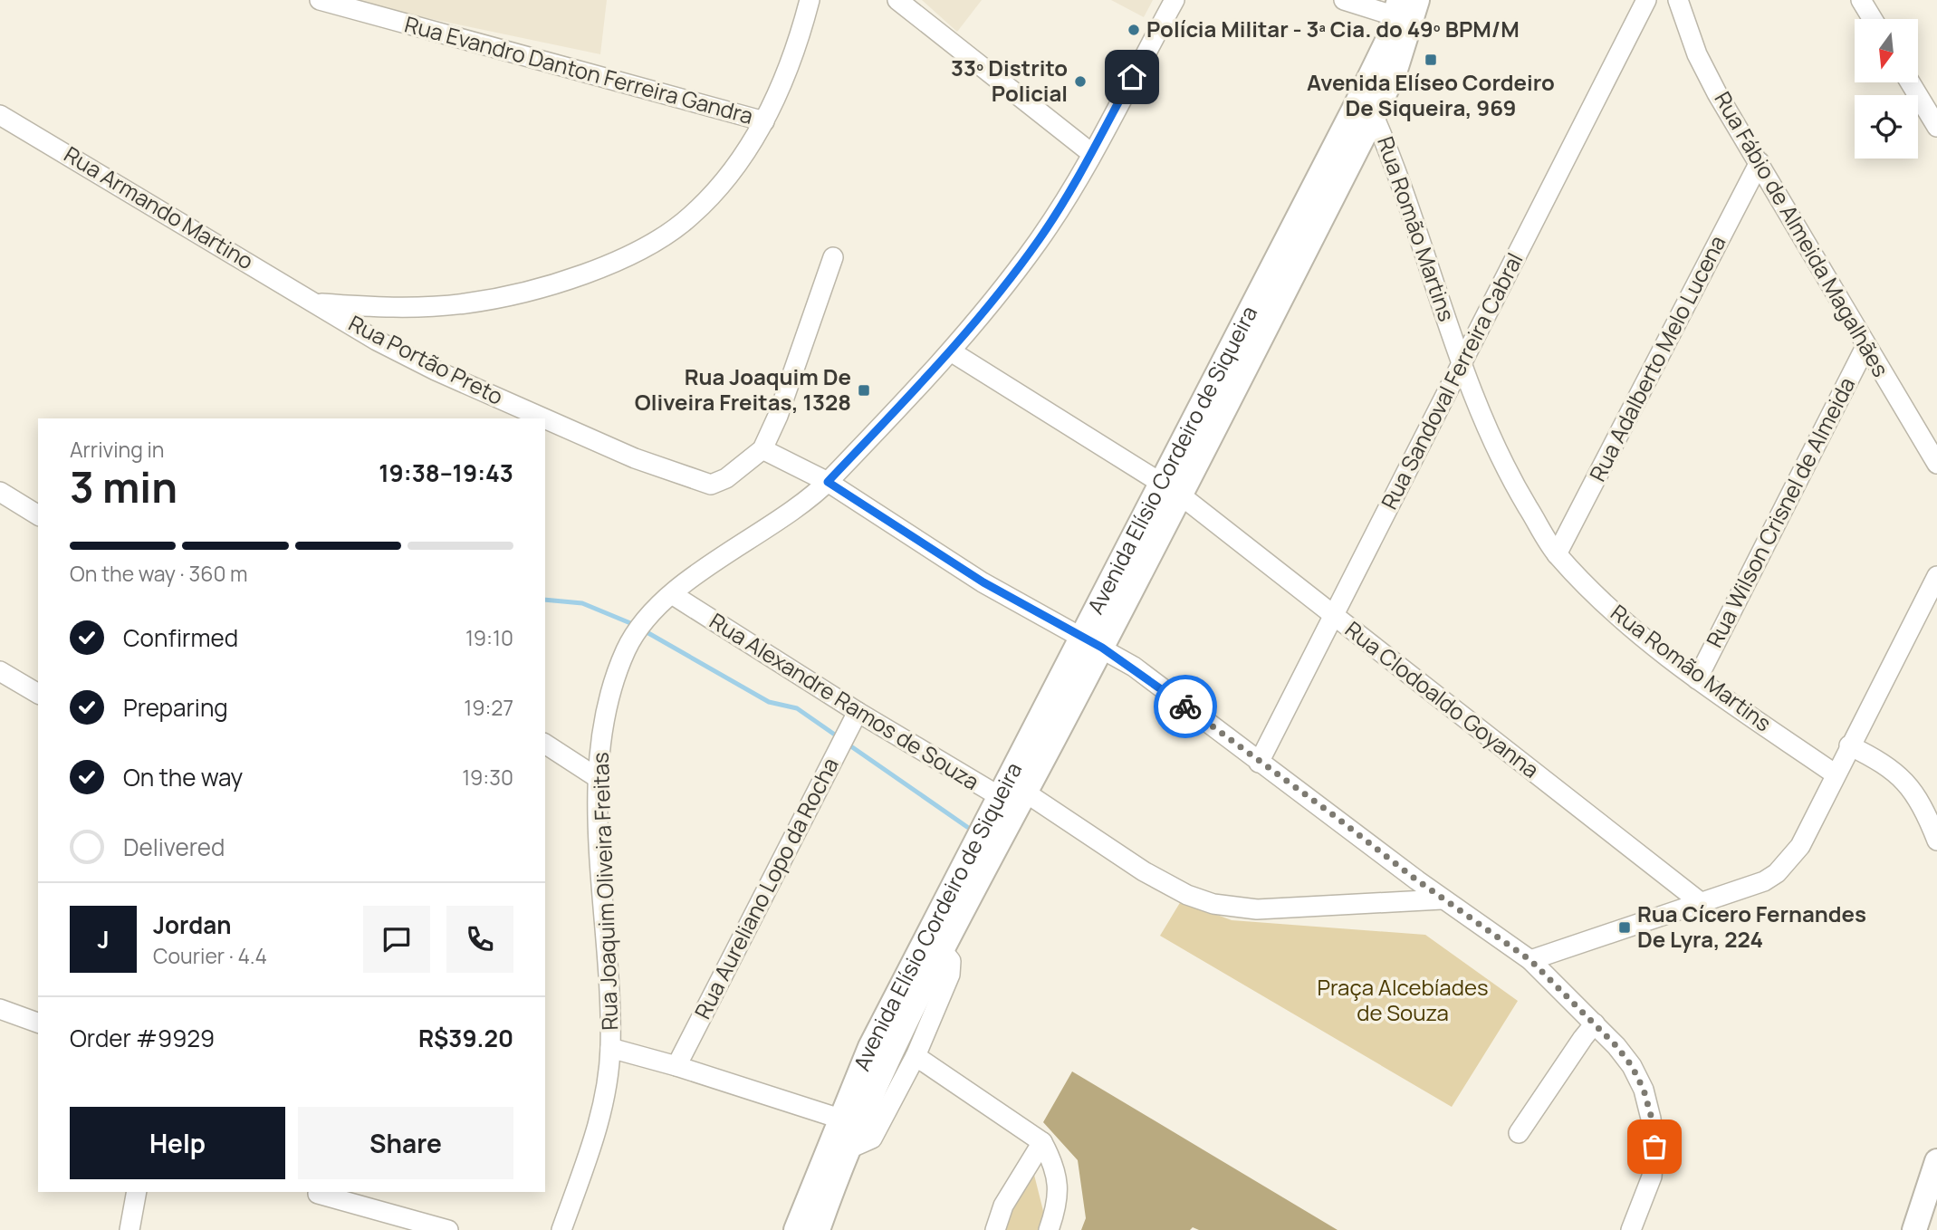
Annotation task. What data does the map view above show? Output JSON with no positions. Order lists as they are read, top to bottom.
{
  "streets": {
    "main road": ["Avenida Elísio Cordeiro de Siqueira"],
    "street": [
      "Rua Evandro Danton Ferreira Gandra",
      "Rua Armando Martino",
      "Rua Romão Martins",
      "Rua Fábio de Almeida Magalhães",
      "Rua Adalberto Melo Lucena",
      "Rua Portão Preto",
      "Rua Sandoval Ferreira Cabral",
      "Rua Wilson Crisnel de Almeida",
      "Rua Clodoaldo Goyanna",
      "Rua Alexandre Ramos de Souza",
      "Rua Aureliano Lopo da Rocha",
      "Rua Joaquim Oliveira Freitas"
    ]
  },
  "crossings": [
    ["Rua Armando Martino", "Rua Portão Preto"],
    ["Rua Romão Martins", "Rua Adalberto Melo Lucena"],
    ["Rua Romão Martins", "Rua Sandoval Ferreira Cabral"],
    ["Rua Romão Martins", "Avenida Elísio Cordeiro de Siqueira"],
    ["Rua Romão Martins", "Rua Wilson Crisnel de Almeida"],
    ["Rua Fábio de Almeida Magalhães", "Rua Adalberto Melo Lucena"],
    ["Rua Fábio de Almeida Magalhães", "Rua Wilson Crisnel de Almeida"],
    ["Rua Sandoval Ferreira Cabral", "Rua Clodoaldo Goyanna"],
    ["Avenida Elísio Cordeiro de Siqueira", "Rua Clodoaldo Goyanna"],
    ["Avenida Elísio Cordeiro de Siqueira", "Rua Alexandre Ramos de Souza"],
    ["Rua Clodoaldo Goyanna", "Rua Joaquim Oliveira Freitas"],
    ["Rua Alexandre Ramos de Souza", "Rua Aureliano Lopo da Rocha"],
    ["Rua Alexandre Ramos de Souza", "Rua Joaquim Oliveira Freitas"]
  ],
  "parks": ["Praça Alcebíades de Souza"],
  "places": {
    "other": ["Polícia Militar - 3ª Cia. do 49º BPM/M", "33º Distrito Policial"],
    "transit": ["Avenida Elíseo Cordeiro De Siqueira, 969", "Rua Joaquim De Oliveira Freitas, 1328", "Rua Cícero Fernandes De Lyra, 224"]
  },
  "north": "bottom",
  "page": {
    "heading": ["3 min", "Arriving in", "19:38–19:43"],
    "panel": [
      "Jordan",
      "Courier · 4.4",
      "Order #9929",
      "R$39.20"
    ],
    "bar": "On the way · 360 m",
    "list": [
      ["Confirmed", "19:10"],
      ["Preparing", "19:27"],
      ["On the way", "19:30"],
      "Delivered"
    ],
    "round": "J",
    "buttons": ["Help", "Share"]
  }
}
